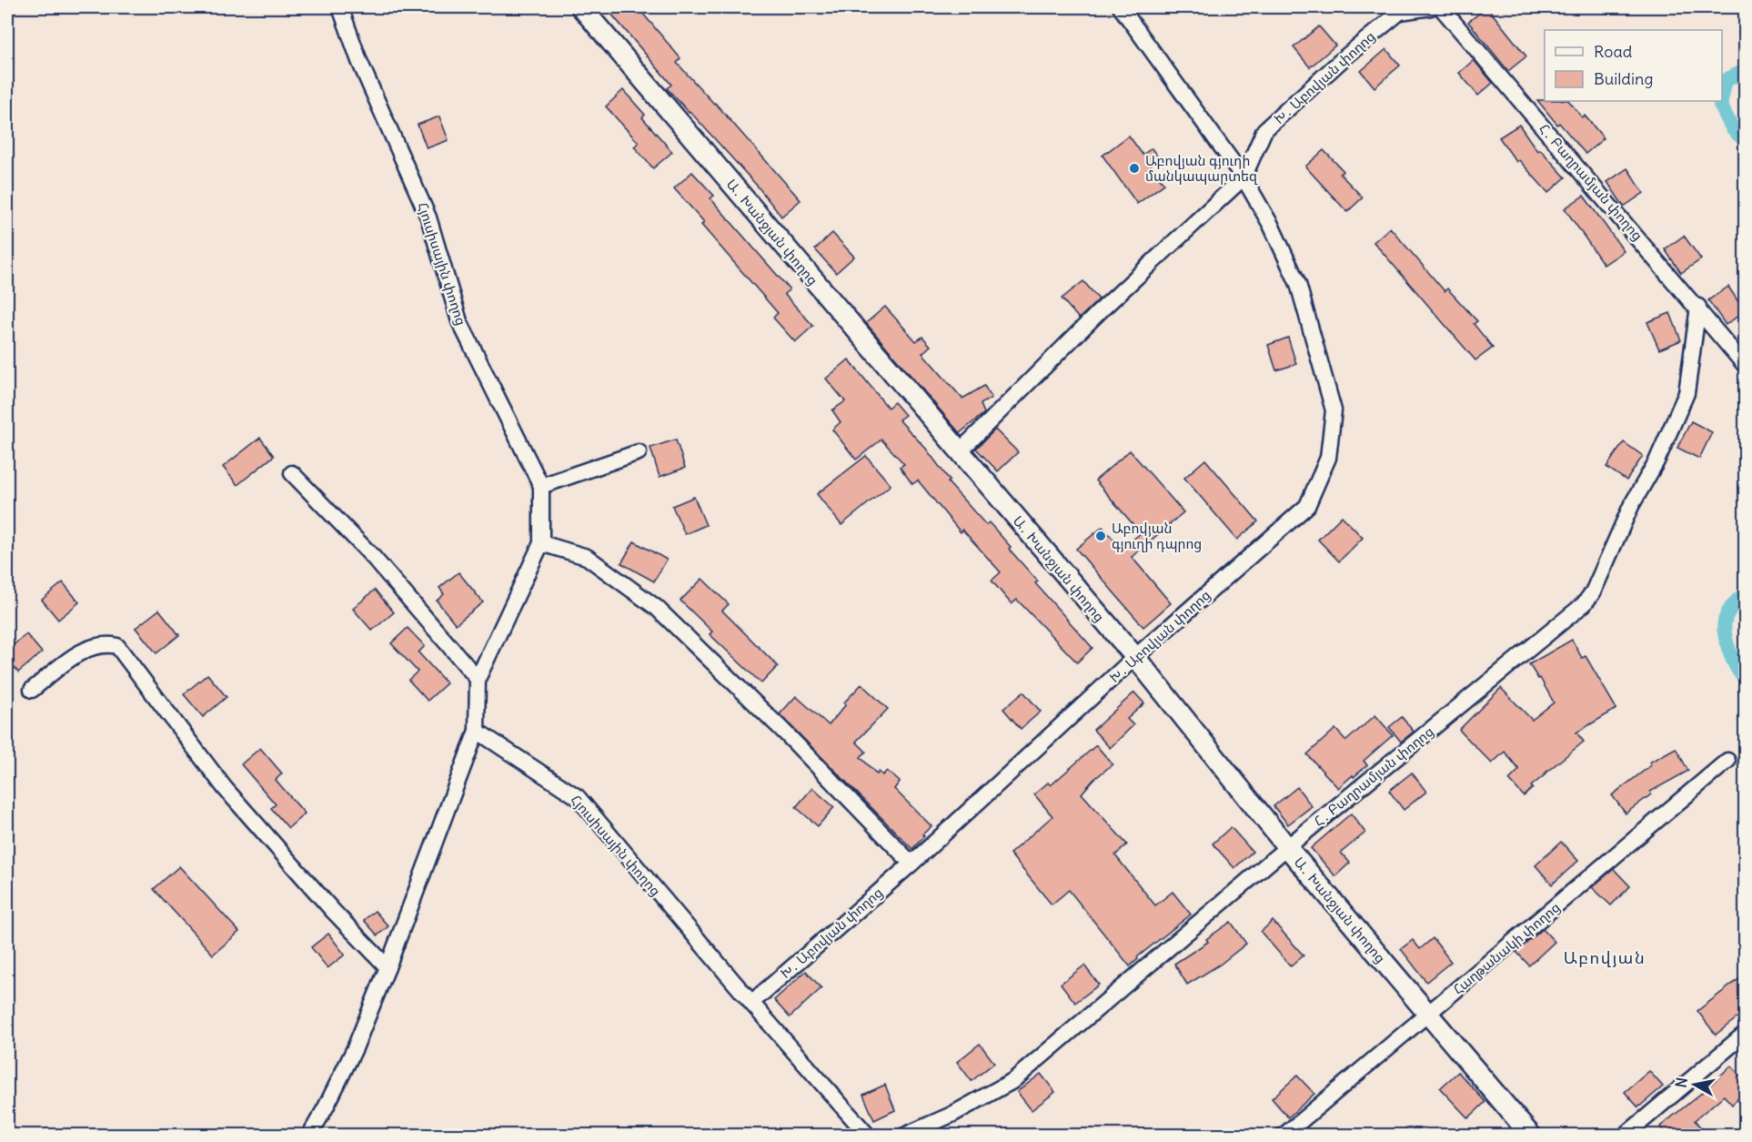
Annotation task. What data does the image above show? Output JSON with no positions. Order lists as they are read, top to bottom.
{
  "streets": {
    "street": [
      "Խ․ Աբովյան փողոց",
      "Հ․ Բաղրամյան փողոց",
      "Ա․ Խանջյան փողոց",
      "Հյուսիսային փողոց",
      "Հաղթանակի փողոց"
    ]
  },
  "crossings": [
    ["Խ․ Աբովյան փողոց", "Ա․ Խանջյան փողոց"],
    ["Խ․ Աբովյան փողոց", "Հյուսիսային փողոց"],
    ["Հ․ Բաղրամյան փողոց", "Ա․ Խանջյան փողոց"],
    ["Ա․ Խանջյան փողոց", "Հաղթանակի փողոց"]
  ],
  "districts": ["Աբովյան"],
  "places": ["Աբովյան գյուղի մանկապարտեզ", "Աբովյան գյուղի դպրոց"],
  "legend": ["Road", "Building"],
  "north": "left"
}
